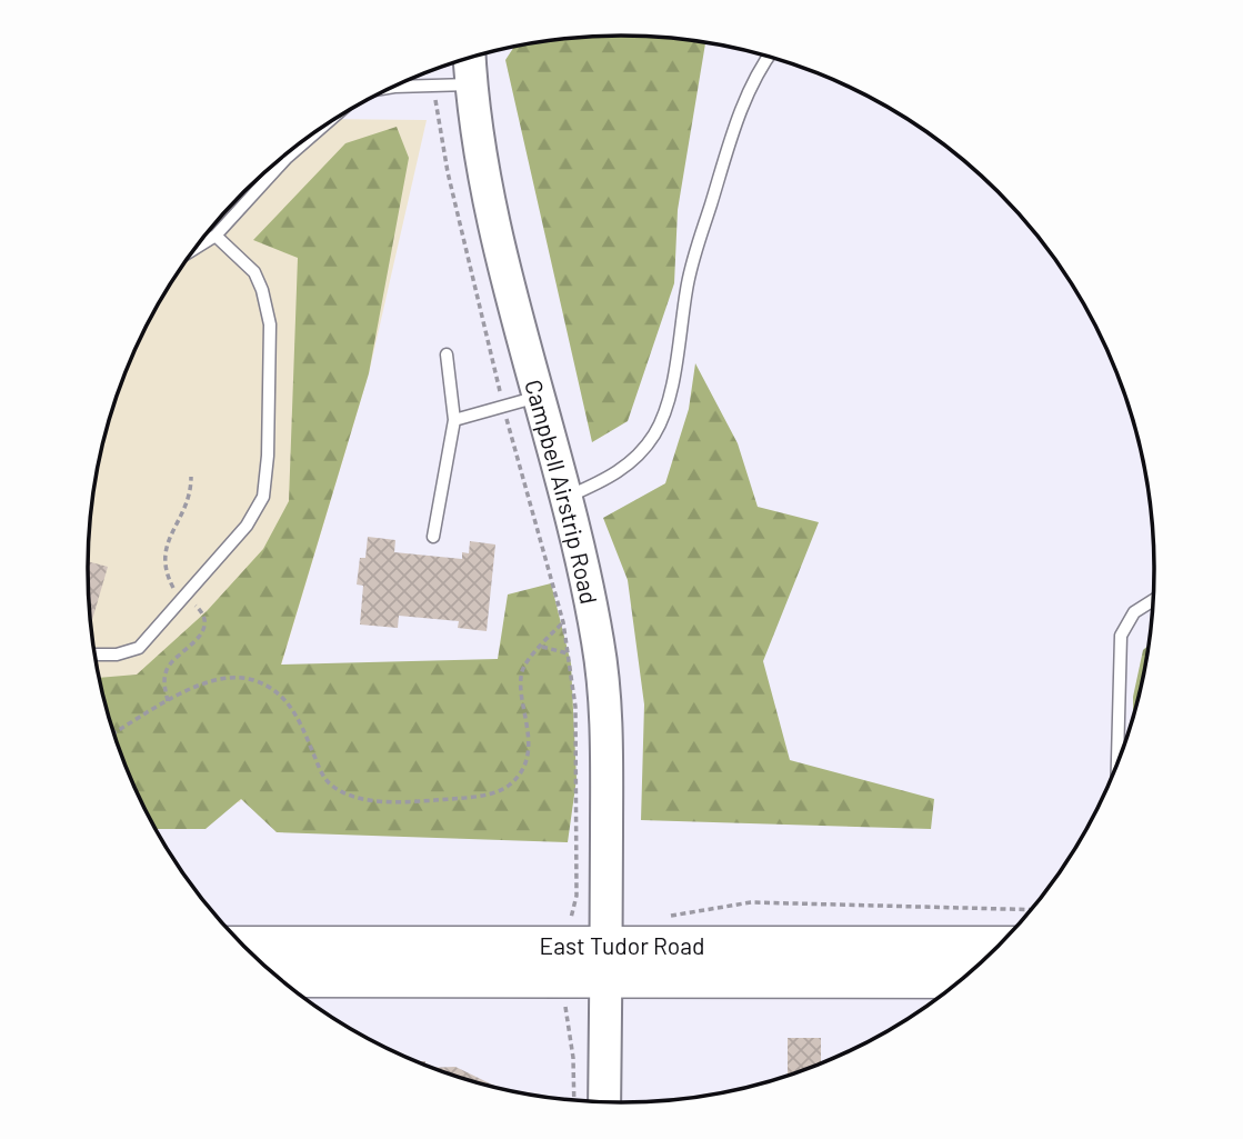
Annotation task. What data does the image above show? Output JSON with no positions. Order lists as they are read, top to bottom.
{
  "streets": {
    "main road": ["East Tudor Road"],
    "street": ["Campbell Airstrip Road"]
  },
  "crossings": [
    ["Campbell Airstrip Road", "East Tudor Road"]
  ]
}
